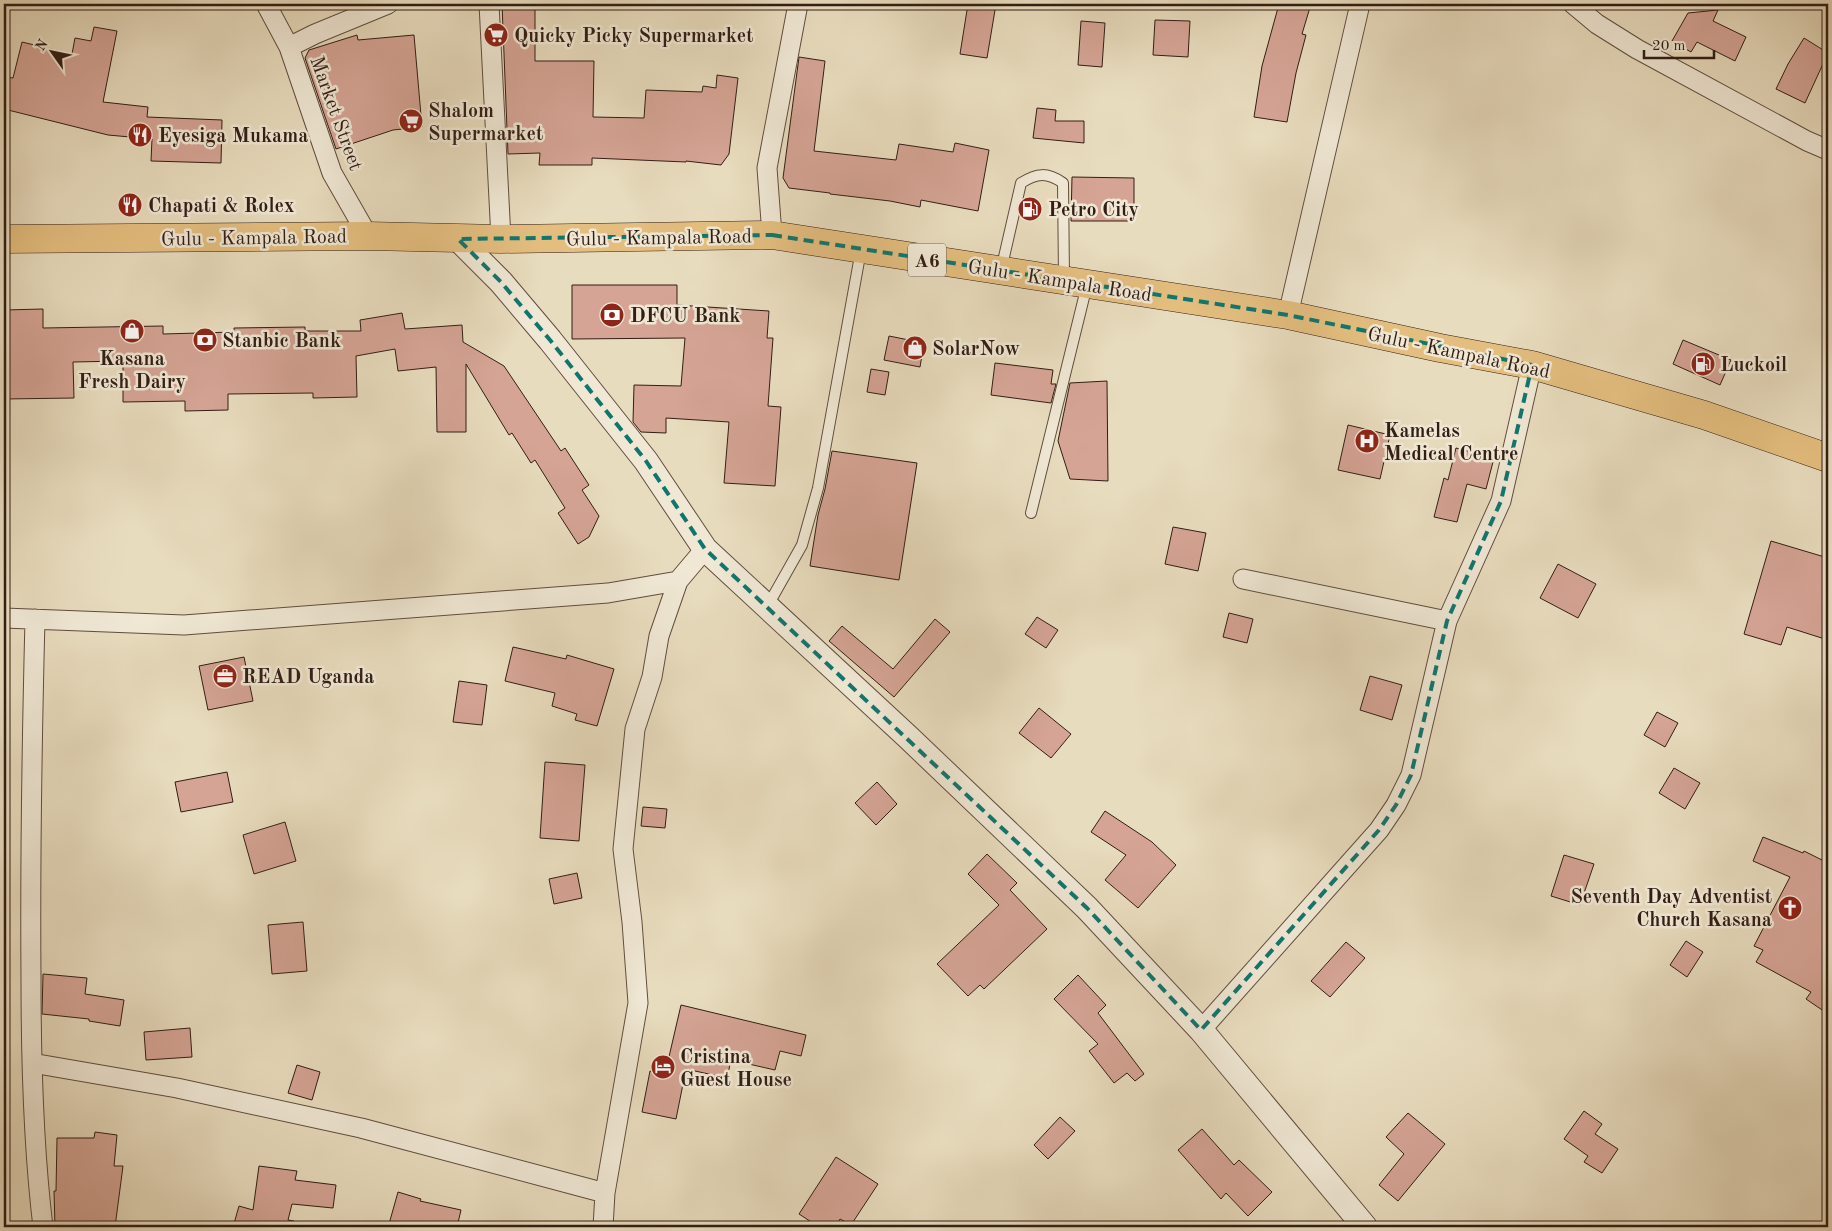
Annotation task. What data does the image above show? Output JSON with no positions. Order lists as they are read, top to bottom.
{
  "streets": {
    "main road": ["Gulu - Kampala Road", "A6"],
    "street": ["Market Street"]
  },
  "crossings": [
    ["Market Street", "Gulu - Kampala Road"]
  ],
  "places": {
    "supermarket": ["Quicky Picky Supermarket", "Shalom Supermarket"],
    "restaurant": ["Eyesiga Mukama", "Chapati & Rolex"],
    "fuel station": ["Petro City", "Luckoil"],
    "bank": ["DFCU Bank", "Stanbic Bank"],
    "shop": ["Kasana Fresh Dairy", "SolarNow"],
    "hospital": ["Kamelas Medical Centre"],
    "office": ["READ Uganda"],
    "church": ["Seventh Day Adventist Church Kasana"],
    "hotel": ["Cristina Guest House"]
  },
  "scale_bar": "20 m",
  "north": "top left"
}
